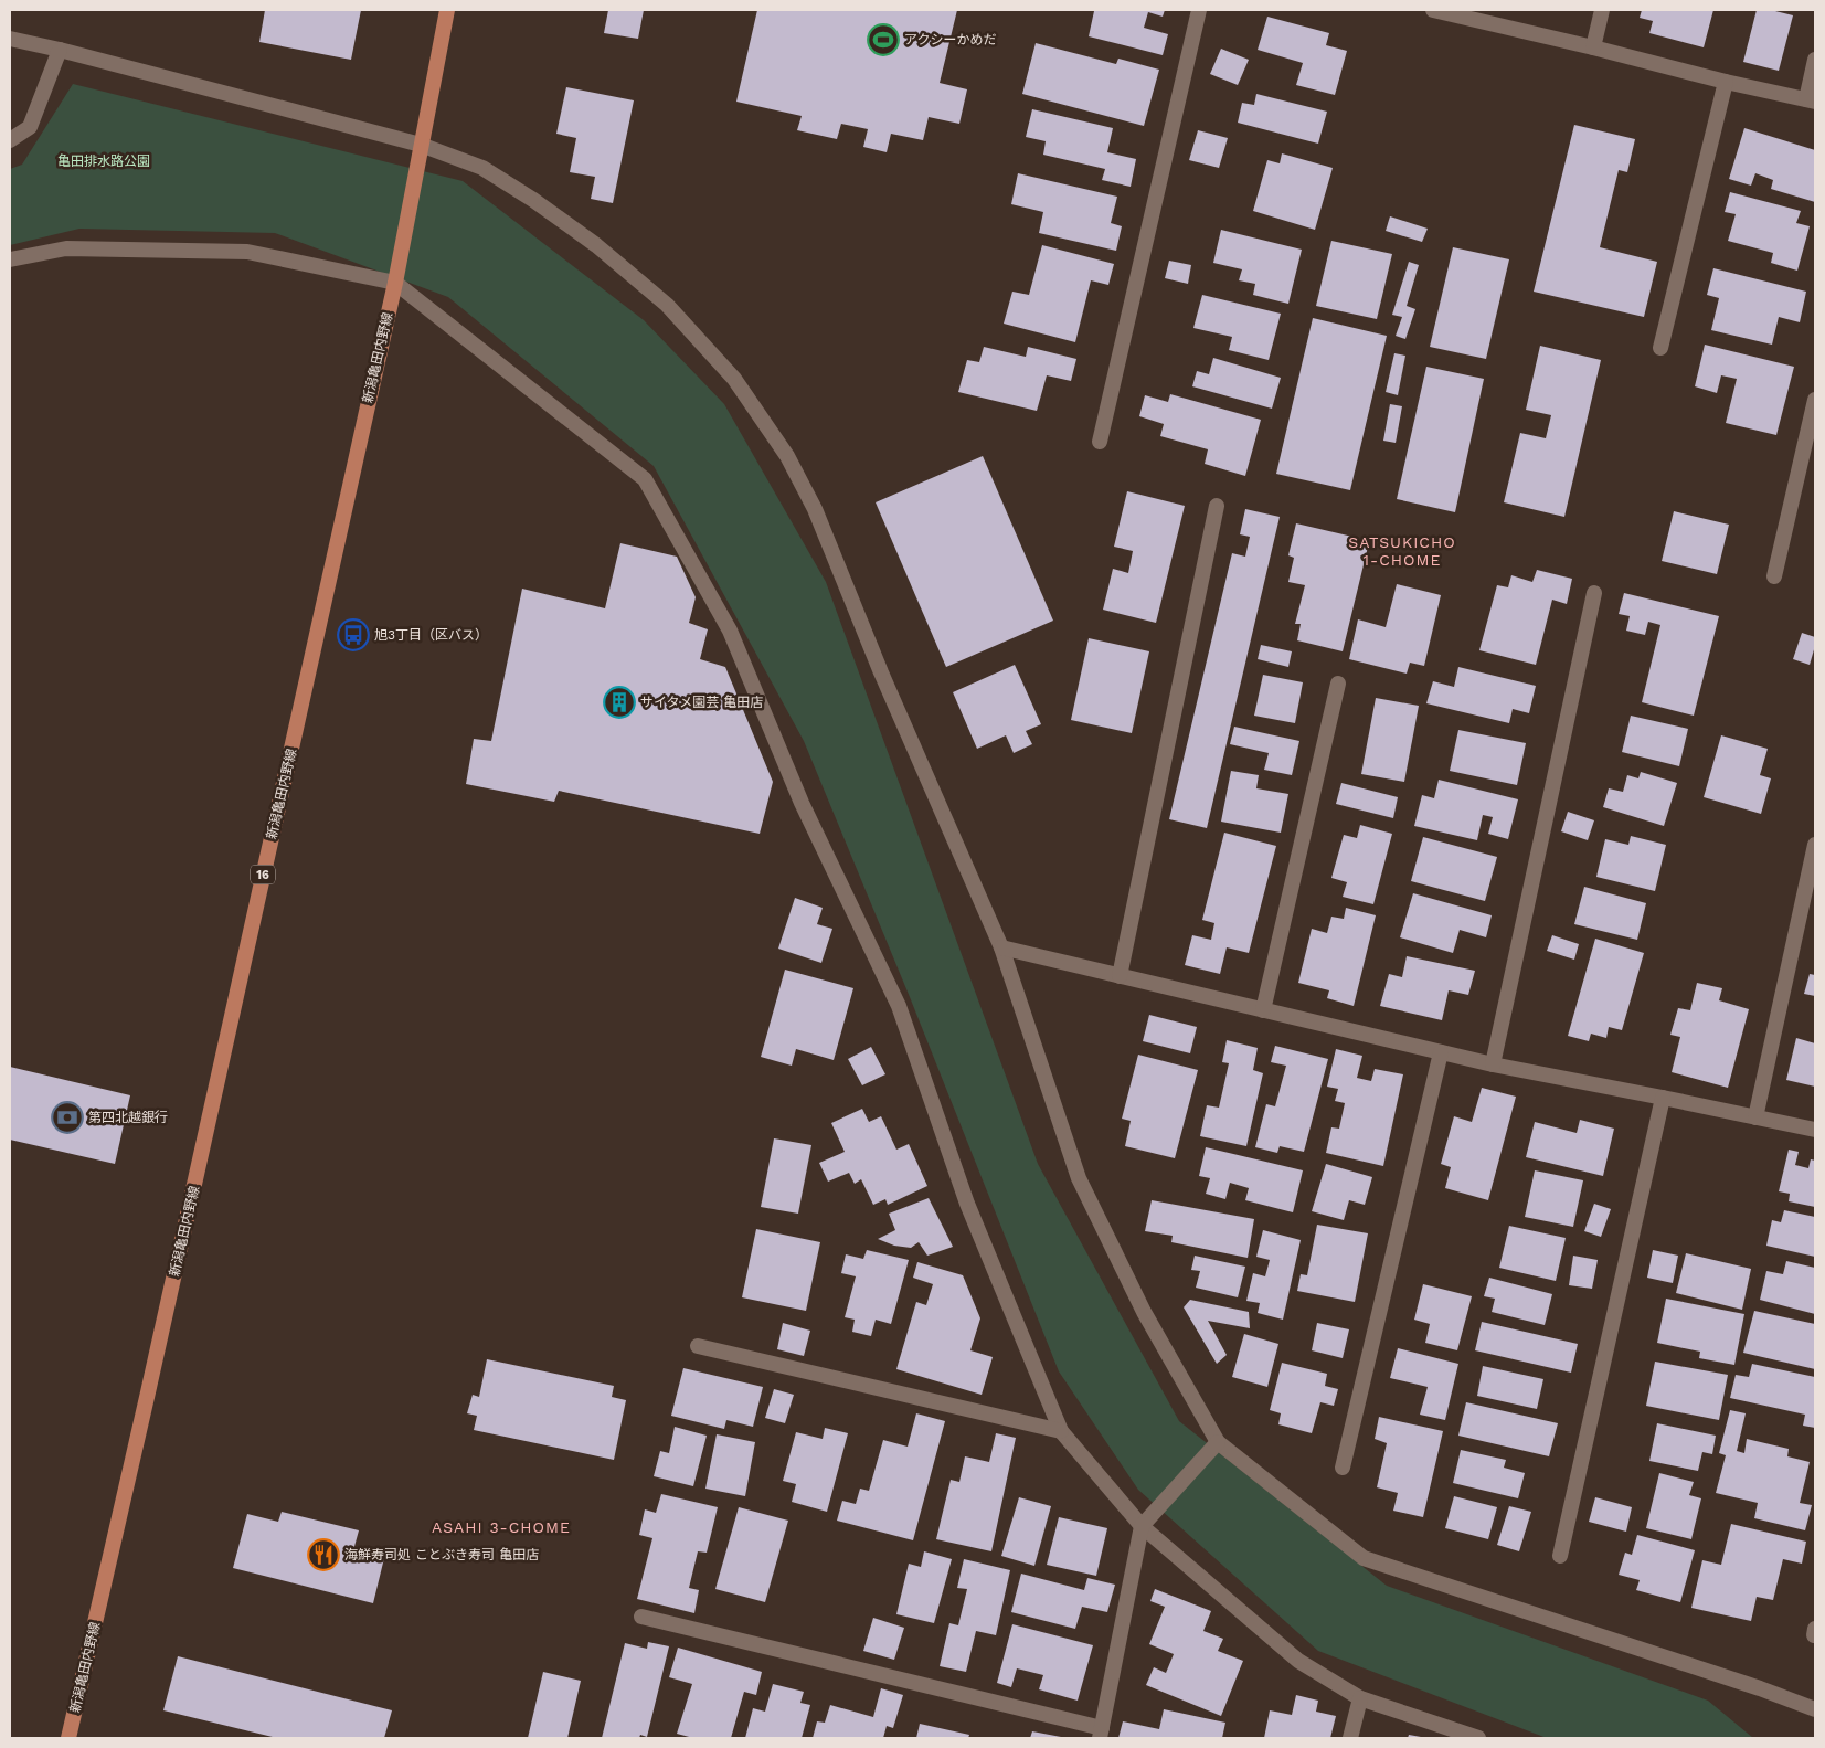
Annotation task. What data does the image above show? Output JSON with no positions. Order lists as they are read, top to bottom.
{
  "streets": {
    "main road": ["新潟亀田内野線", "16"]
  },
  "districts": ["SATSUKICHO 1-CHOME", "ASAHI 3-CHOME"],
  "parks": ["亀田排水路公園"],
  "places": {
    "sports": ["アクシーかめだ"],
    "bus stop": ["旭3丁目（区バス）"],
    "building": ["サイタメ園芸 亀田店"],
    "bank": ["第四北越銀行"],
    "restaurant": ["海鮮寿司処 ことぶき寿司 亀田店"]
  }
}
